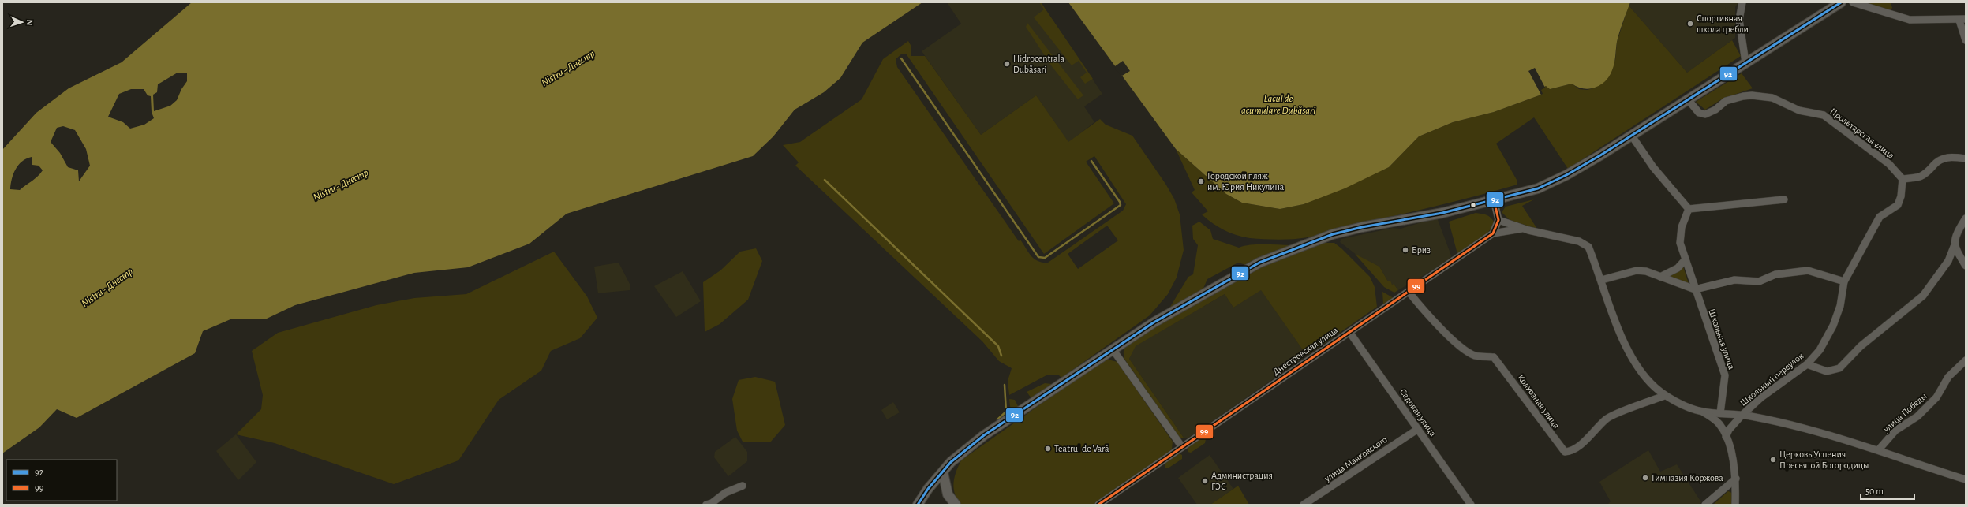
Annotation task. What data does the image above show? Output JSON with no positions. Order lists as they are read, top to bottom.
{
  "streets": {
    "street": [
      "Пролетарская улица",
      "Школьная улица",
      "Днестровская улица",
      "Школьный переулок",
      "Колхозная улица",
      "Садовая улица",
      "улица Победы",
      "улица Маяковского"
    ]
  },
  "crossings": [
    ["Днестровская улица", "Колхозная улица"],
    ["Днестровская улица", "Садовая улица"],
    ["Садовая улица", "улица Маяковского"]
  ],
  "water": ["Nistru - Днестр", "Lacul de acumulare Dubăsari"],
  "places": [
    "Спортивная школа гребли",
    "Hidrocentrala Dubăsari",
    "Городской пляж им. Юрия Никулина",
    "Бриз",
    "Teatrul de Vară",
    "Церковь Успения Пресвятой Богородицы",
    "Гимназия Коржова",
    "Администрация ГЭС"
  ],
  "lines": ["transit line 92", "transit line 99"],
  "legend": ["92", "99"],
  "scale_bar": "50 m",
  "north": "right"
}
